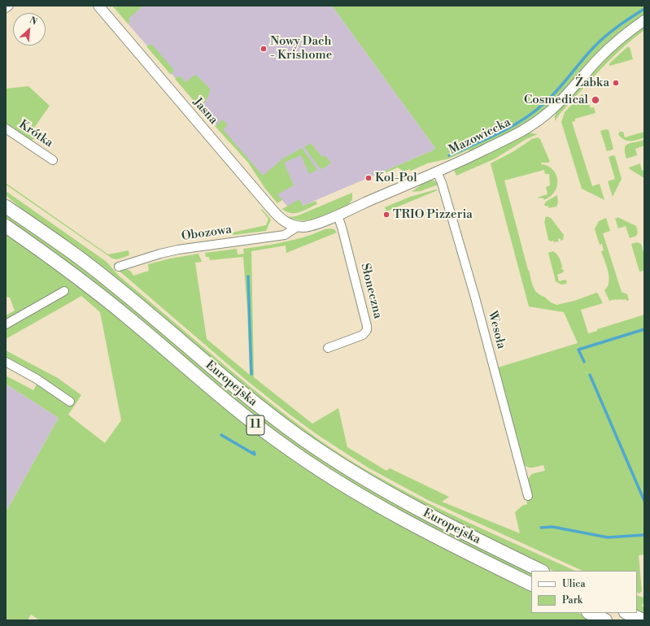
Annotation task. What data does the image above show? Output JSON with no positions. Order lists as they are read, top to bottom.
{
  "streets": {
    "main road": ["Europejska", "11"],
    "street": [
      "Jasna",
      "Krótka",
      "Mazowiecka",
      "Obozowa",
      "Słoneczna",
      "Wesoła"
    ]
  },
  "crossings": [
    ["Jasna", "Mazowiecka"],
    ["Jasna", "Obozowa"],
    ["Mazowiecka", "Obozowa"],
    ["Mazowiecka", "Słoneczna"],
    ["Mazowiecka", "Wesoła"]
  ],
  "places": [
    "Nowy Dach - Krishome",
    "Żabka",
    "Cosmedical",
    "Kol-Pol",
    "TRIO Pizzeria"
  ],
  "legend": ["Ulica", "Park"],
  "north": "top right"
}
